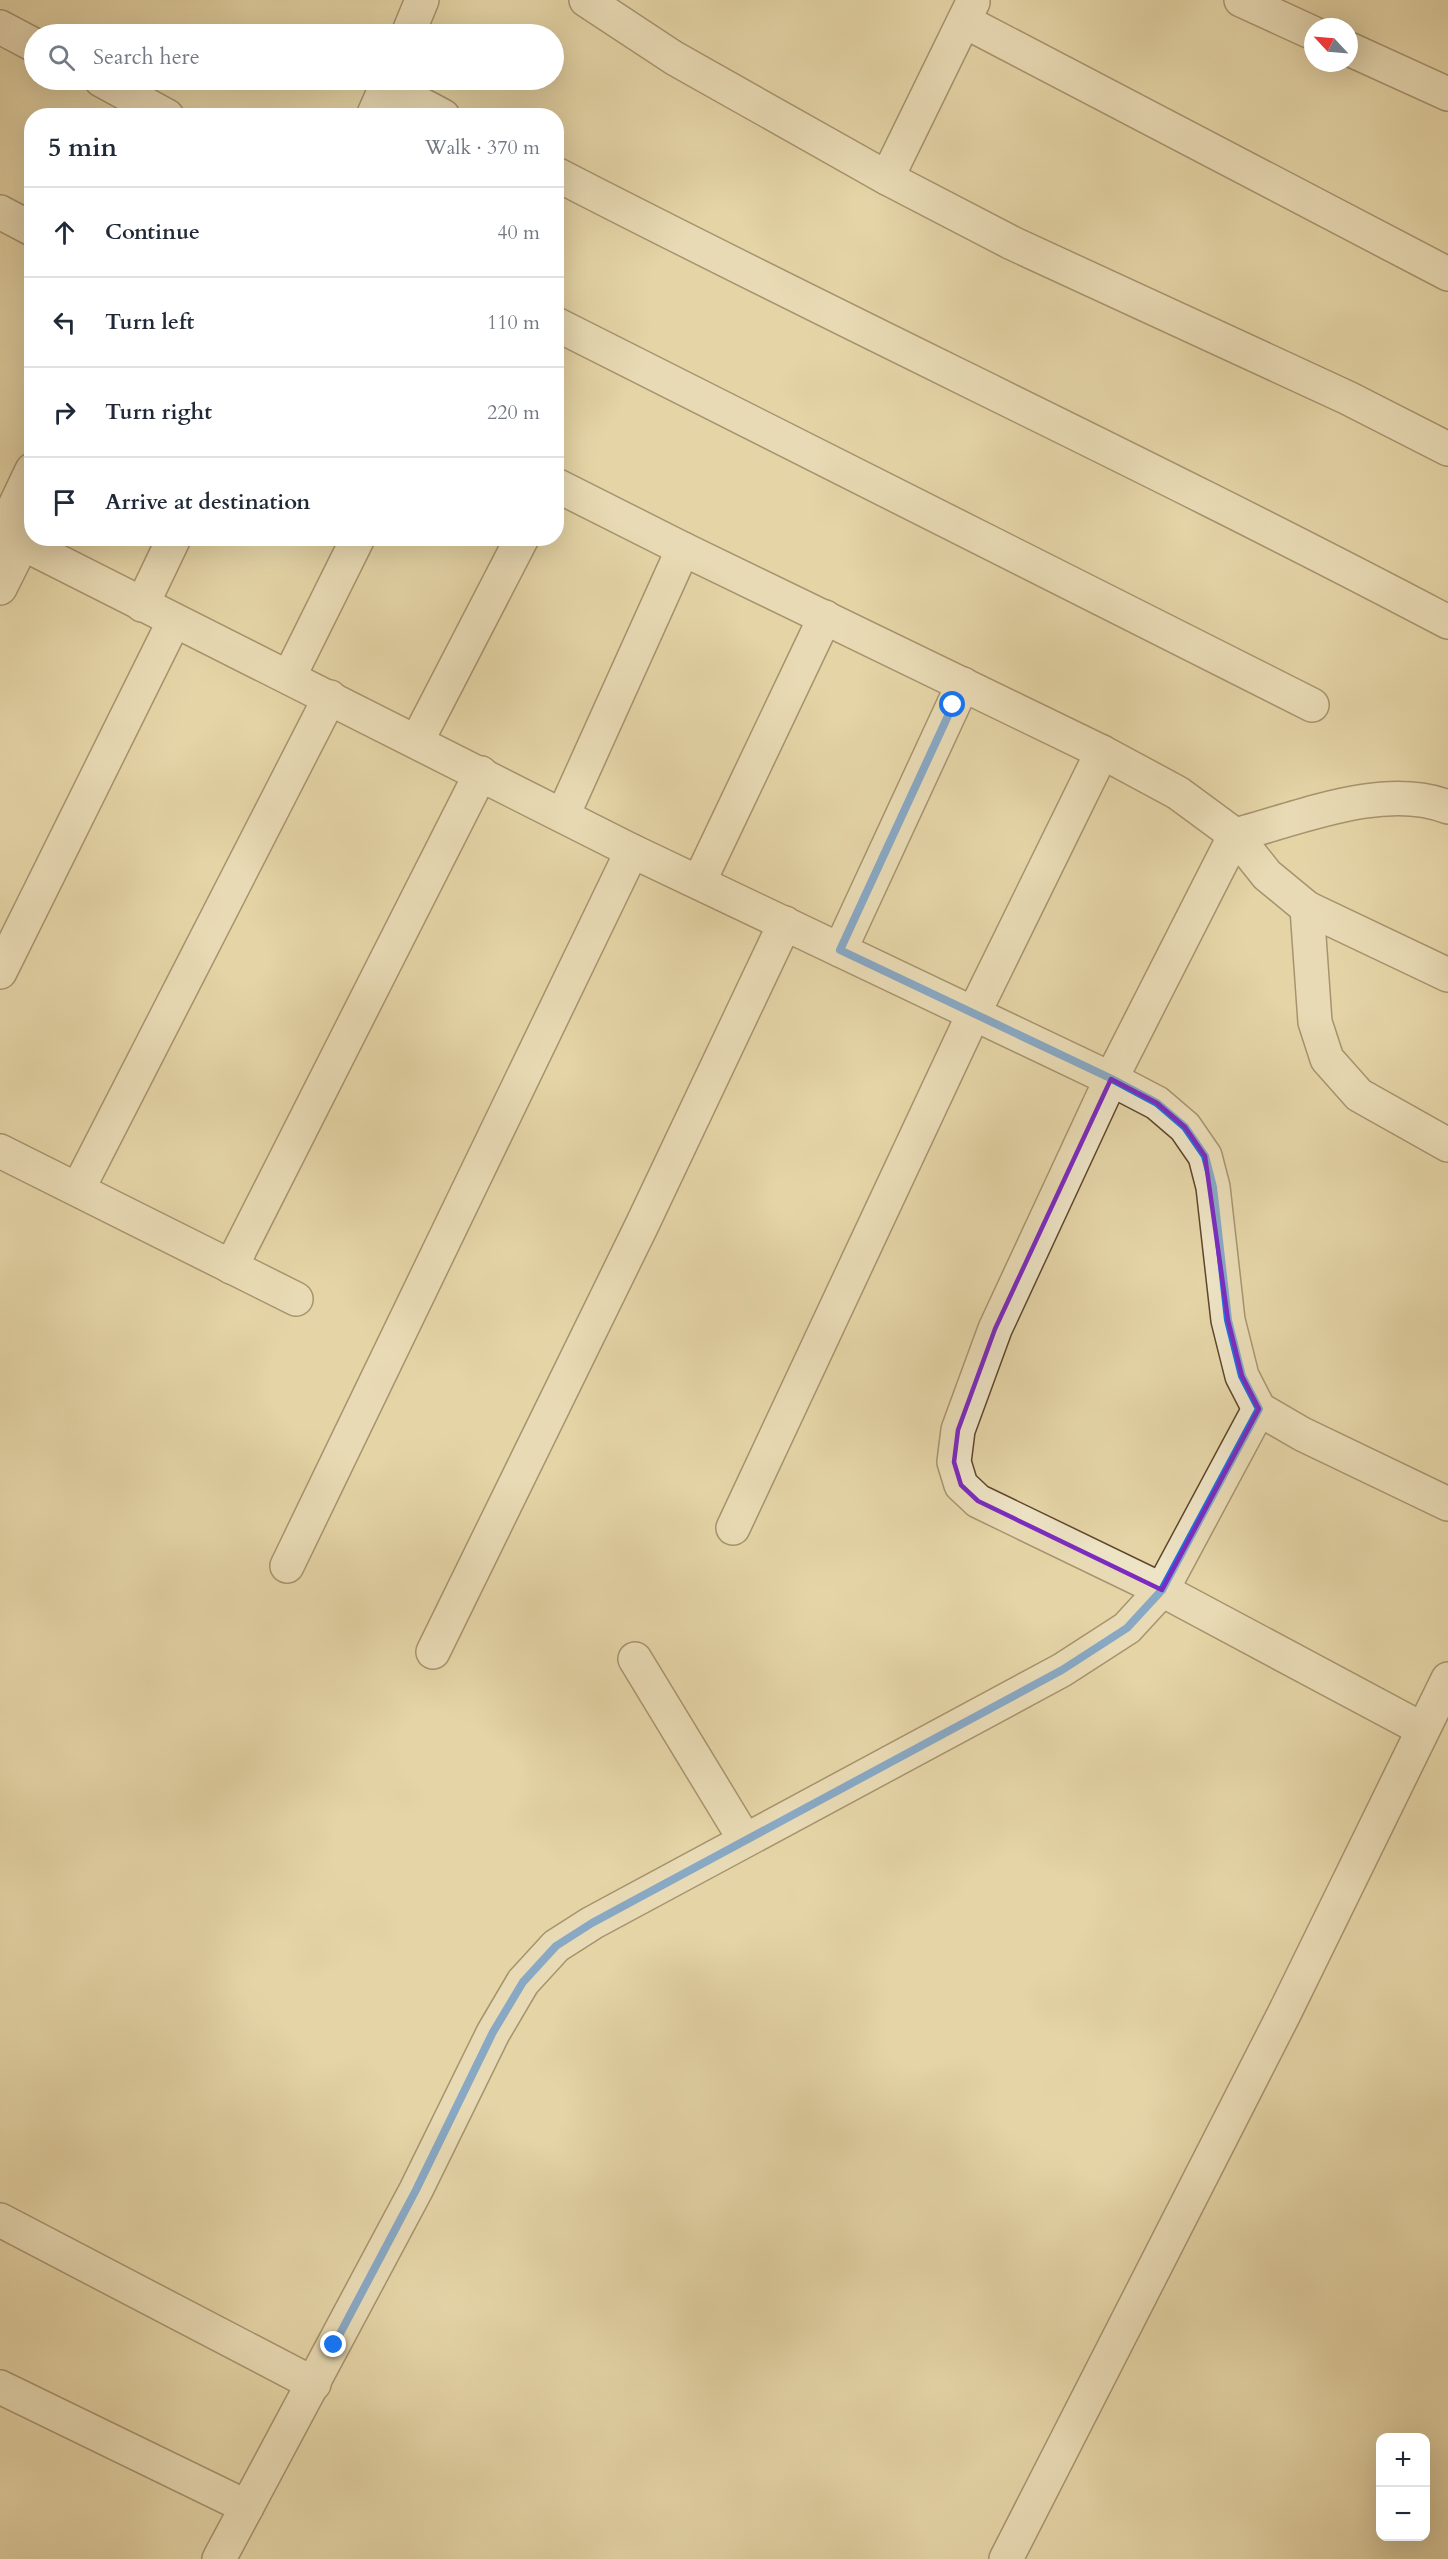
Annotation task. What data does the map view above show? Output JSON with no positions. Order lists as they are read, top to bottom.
{
  "north": "top left",
  "page": {
    "search": "Search here",
    "heading": ["5 min", "Walk · 370 m"],
    "list": [
      ["Continue", "40 m"],
      ["Turn left", "110 m"],
      ["Turn right", "220 m"],
      "Arrive at destination"
    ],
    "map_buttons": ["+", "−"]
  }
}
